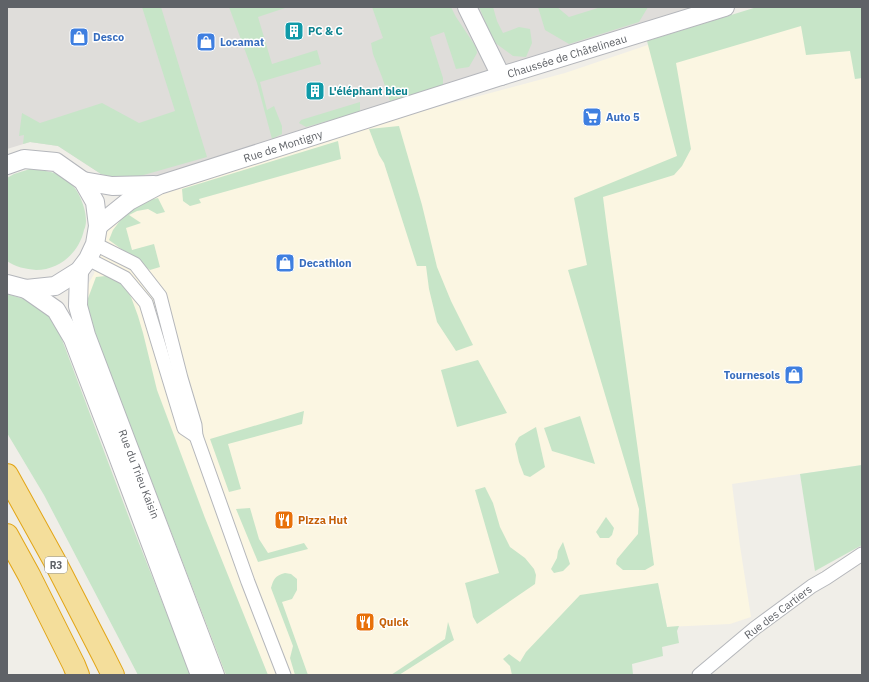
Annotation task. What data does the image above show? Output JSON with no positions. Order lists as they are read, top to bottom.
{
  "streets": {
    "highway": ["R3"],
    "main road": ["Chaussée de Châtelineau", "Rue de Montigny", "Rue du Trieu Kaisin"],
    "street": ["Rue des Cartiers"]
  },
  "crossings": [
    ["Chaussée de Châtelineau", "Rue de Montigny"]
  ],
  "places": {
    "building": ["PC & C", "L'éléphant bleu"],
    "shop": [
      "Desco",
      "Locamat",
      "Decathlon",
      "Tournesols"
    ],
    "supermarket": ["Auto 5"],
    "restaurant": ["Pizza Hut", "Quick"]
  }
}
